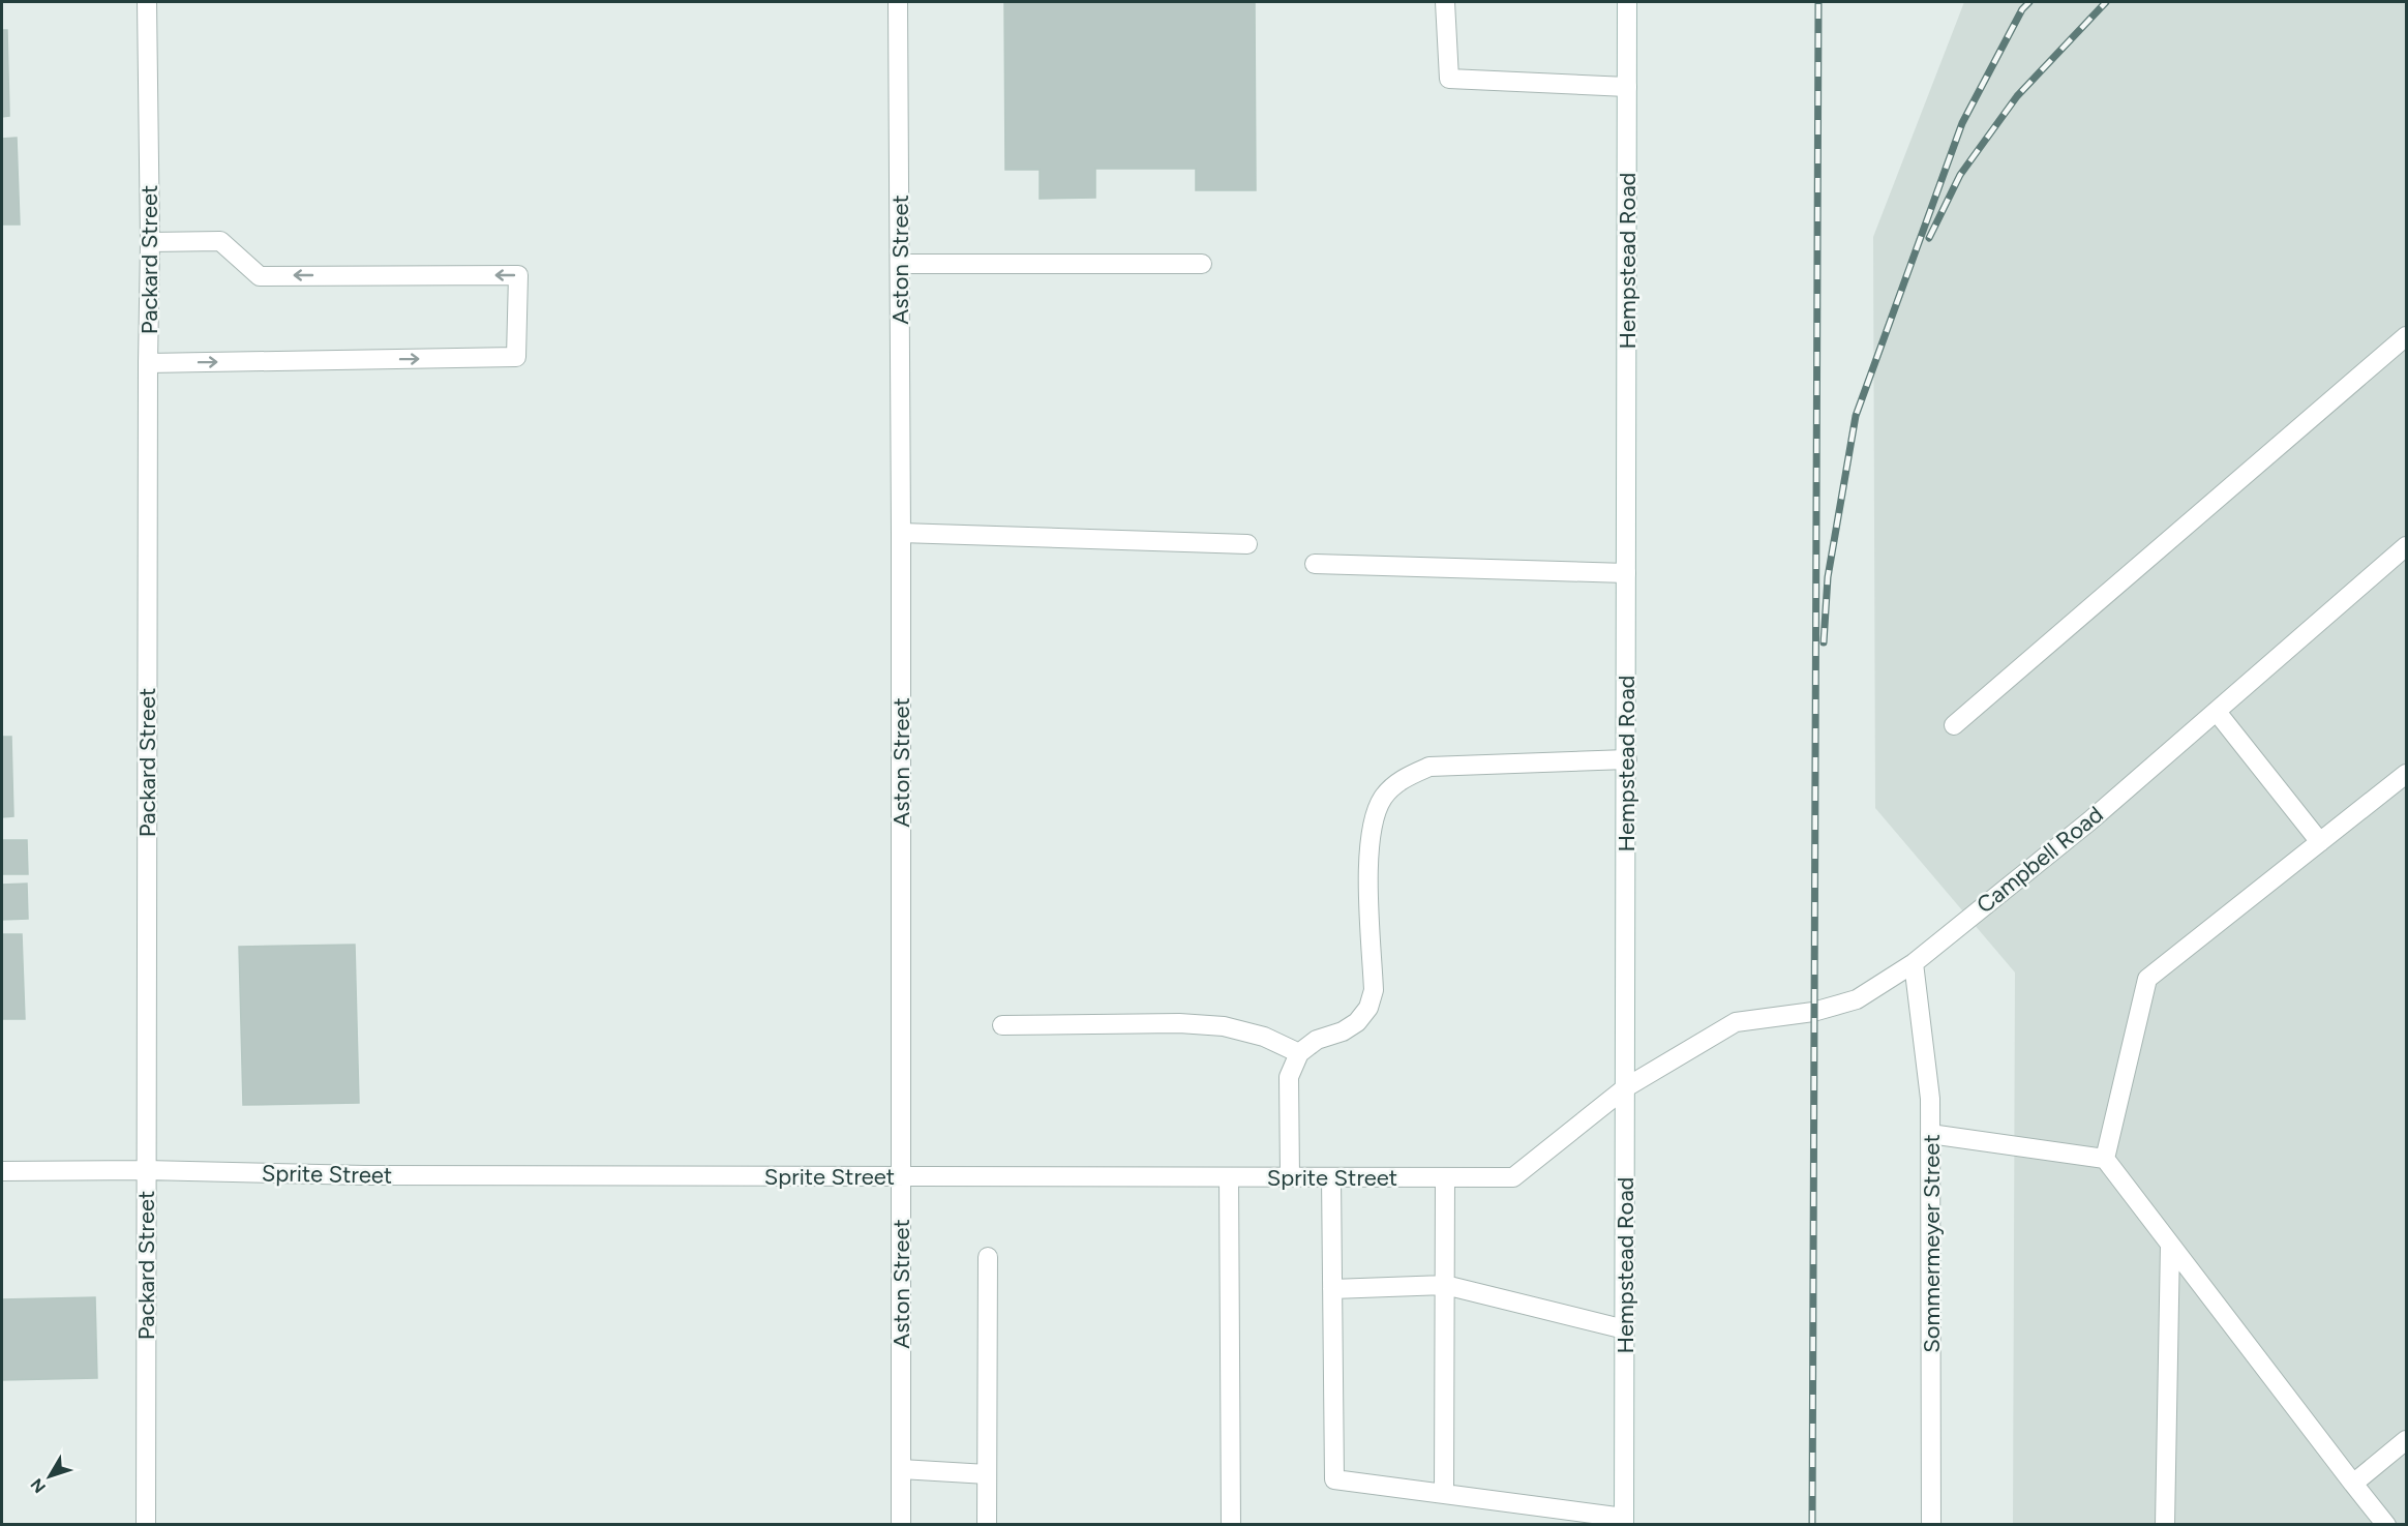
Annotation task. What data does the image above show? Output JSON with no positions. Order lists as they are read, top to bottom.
{
  "streets": {
    "street": [
      "Packard Street",
      "Aston Street",
      "Hempstead Road",
      "Campbell Road",
      "Sprite Street",
      "Sommermeyer Street"
    ]
  },
  "crossings": [
    ["Packard Street", "Sprite Street"],
    ["Aston Street", "Sprite Street"],
    ["Hempstead Road", "Campbell Road"],
    ["Hempstead Road", "Sprite Street"],
    ["Campbell Road", "Sprite Street"],
    ["Campbell Road", "Sommermeyer Street"]
  ],
  "north": "bottom left"
}
